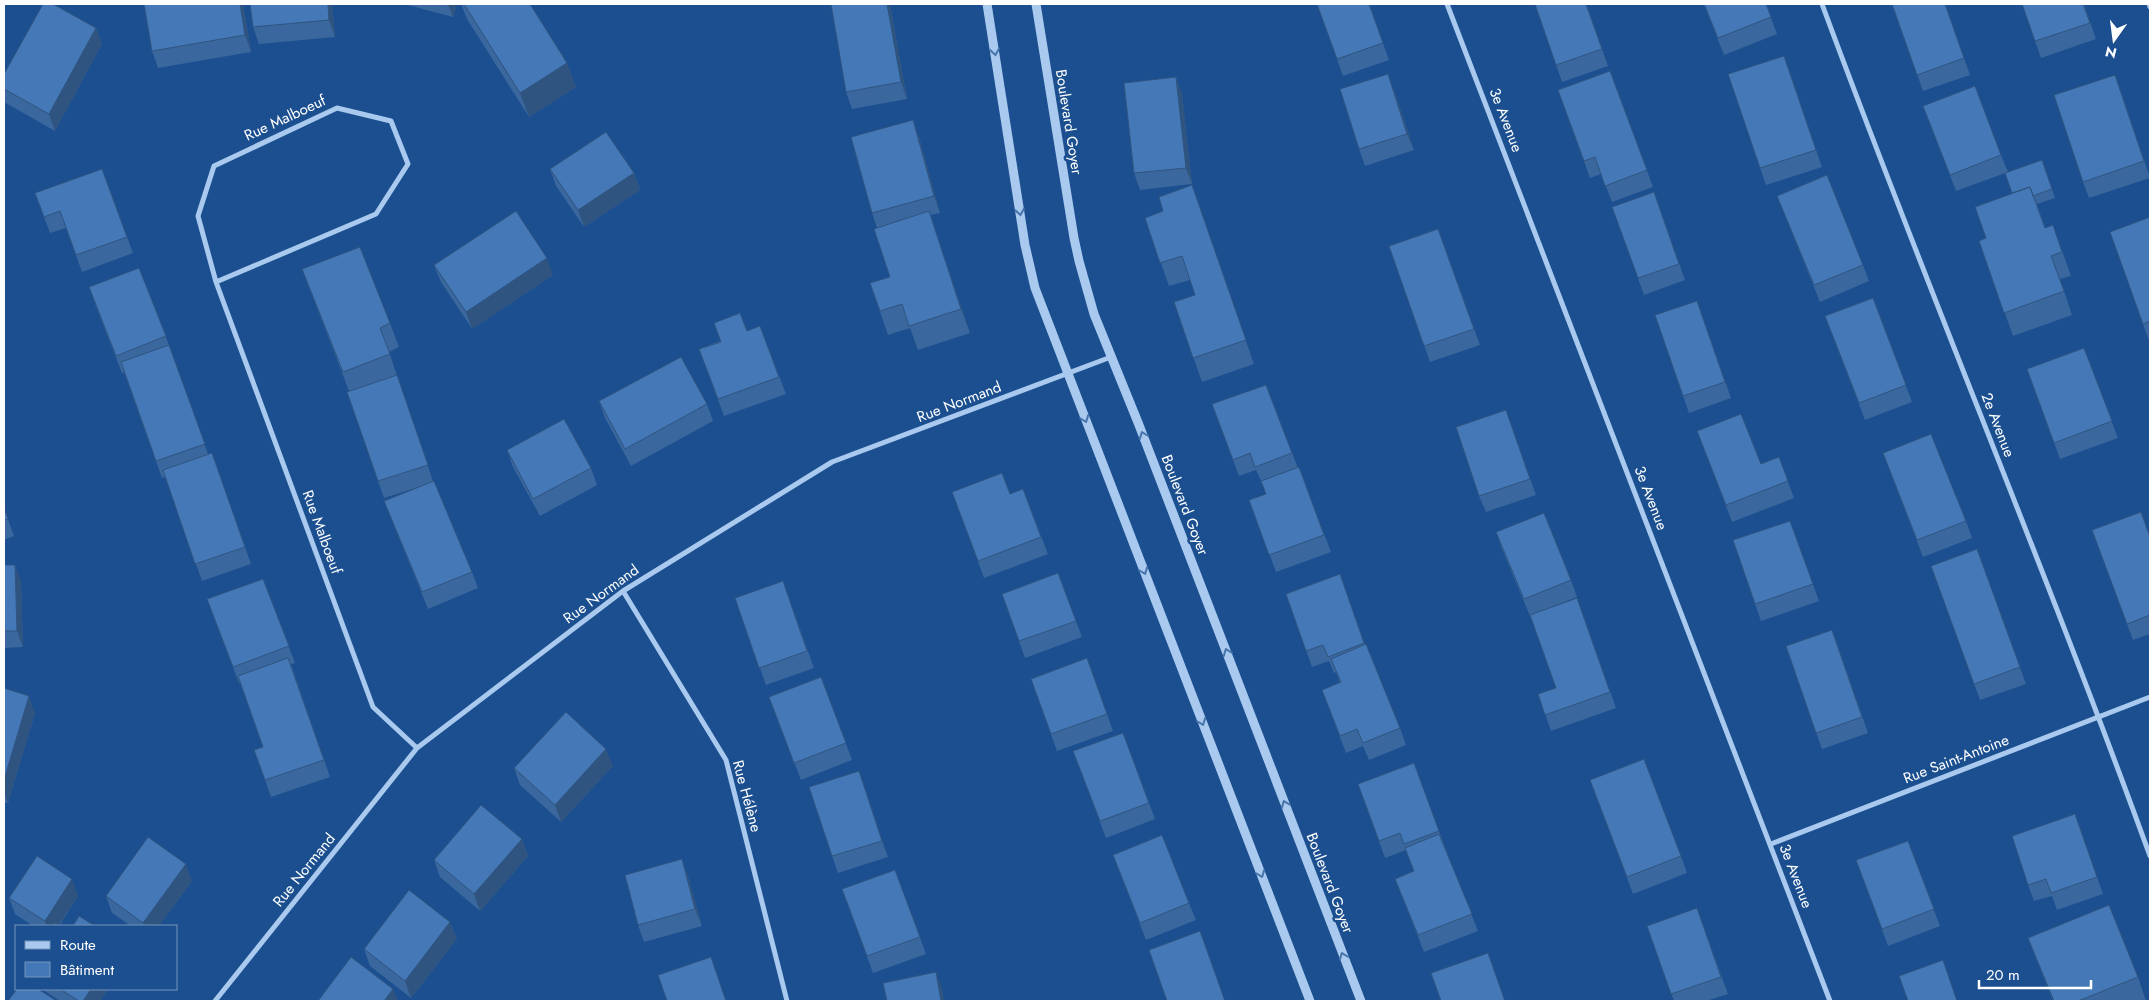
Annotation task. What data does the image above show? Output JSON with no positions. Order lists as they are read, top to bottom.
{
  "streets": {
    "street": [
      "Rue Malboeuf",
      "3e Avenue",
      "Boulevard Goyer",
      "Rue Normand",
      "2e Avenue",
      "Rue Saint-Antoine",
      "Rue Hélène"
    ]
  },
  "crossings": [
    ["Rue Malboeuf", "Rue Normand"],
    ["3e Avenue", "Rue Saint-Antoine"],
    ["Boulevard Goyer", "Rue Normand"],
    ["Rue Normand", "Rue Hélène"],
    ["2e Avenue", "Rue Saint-Antoine"]
  ],
  "legend": ["Route", "Bâtiment"],
  "scale_bar": "20 m",
  "north": "bottom"
}
